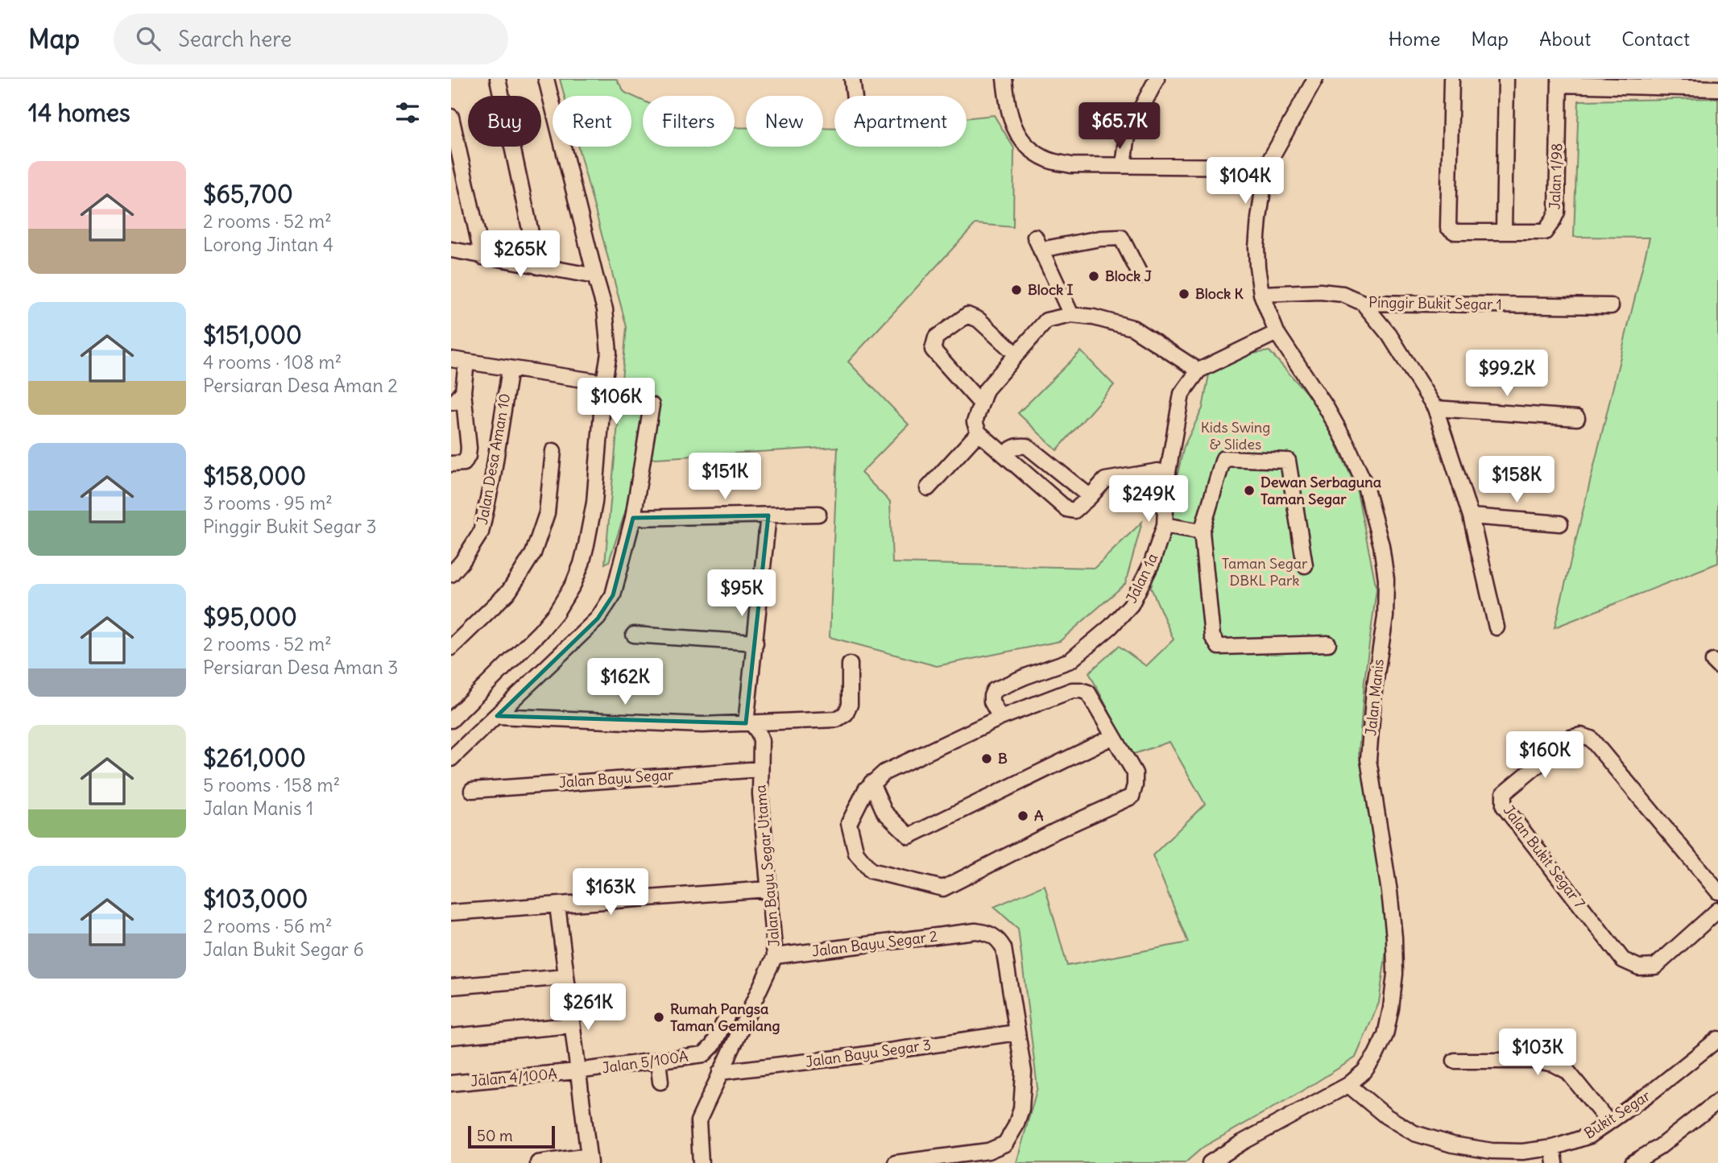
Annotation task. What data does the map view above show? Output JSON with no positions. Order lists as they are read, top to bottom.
{
  "streets": {
    "street": [
      "Jalan 1/98",
      "Pinggir Bukit Segar 1",
      "Jalan Desa Aman 10",
      "Jalan 1a",
      "Jalan Manis",
      "Jalan Bayu Segar",
      "Jalan Bukit Segar 7",
      "Jalan Bayu Segar Utama",
      "Jalan Bayu Segar 2",
      "Jalan Bayu Segar 3",
      "Jalan 5/100A",
      "Jalan 4/100A",
      "Bukit Segar"
    ]
  },
  "crossings": [
    ["Pinggir Bukit Segar 1", "Jalan Manis"],
    ["Jalan 1a", "Jalan Manis"],
    ["Jalan Manis", "Bukit Segar"],
    ["Jalan Bayu Segar", "Jalan Bayu Segar Utama"],
    ["Jalan Bayu Segar Utama", "Jalan Bayu Segar 2"],
    ["Jalan Bayu Segar Utama", "Jalan Bayu Segar 3"],
    ["Jalan Bayu Segar 2", "Jalan Bayu Segar 3"],
    ["Jalan 5/100A", "Jalan 4/100A"]
  ],
  "parks": ["Kids Swing & Slides", "Taman Segar DBKL Park"],
  "places": [
    "Block J",
    "Block I",
    "Block K",
    "Dewan Serbaguna Taman Segar",
    "B",
    "A",
    "Rumah Pangsa Taman Gemilang"
  ],
  "scale_bar": "50 m",
  "page": {
    "header": "Map",
    "search": "Search here",
    "nav": [
      "Home",
      "Map",
      "About",
      "Contact"
    ],
    "heading": "14 homes",
    "chip": [
      "Buy",
      "Rent",
      "Filters",
      "New",
      "Apartment"
    ],
    "price": [
      "$65.7K",
      "$104K",
      "$265K",
      "$99.2K",
      "$106K",
      "$151K",
      "$158K",
      "$249K",
      "$95K",
      "$162K",
      "$160K",
      "$163K",
      "$261K",
      "$103K"
    ],
    "list": [
      {
        "name": "$65,700",
        "note": "2 rooms · 52 m² · Lorong Jintan 4"
      },
      {
        "name": "$151,000",
        "note": "4 rooms · 108 m² · Persiaran Desa Aman 2"
      },
      {
        "name": "$158,000",
        "note": "3 rooms · 95 m² · Pinggir Bukit Segar 3"
      },
      {
        "name": "$95,000",
        "note": "2 rooms · 52 m² · Persiaran Desa Aman 3"
      },
      {
        "name": "$261,000",
        "note": "5 rooms · 158 m² · Jalan Manis 1"
      },
      {
        "name": "$103,000",
        "note": "2 rooms · 56 m² · Jalan Bukit Segar 6"
      }
    ],
    "scale": "50 m"
  }
}
